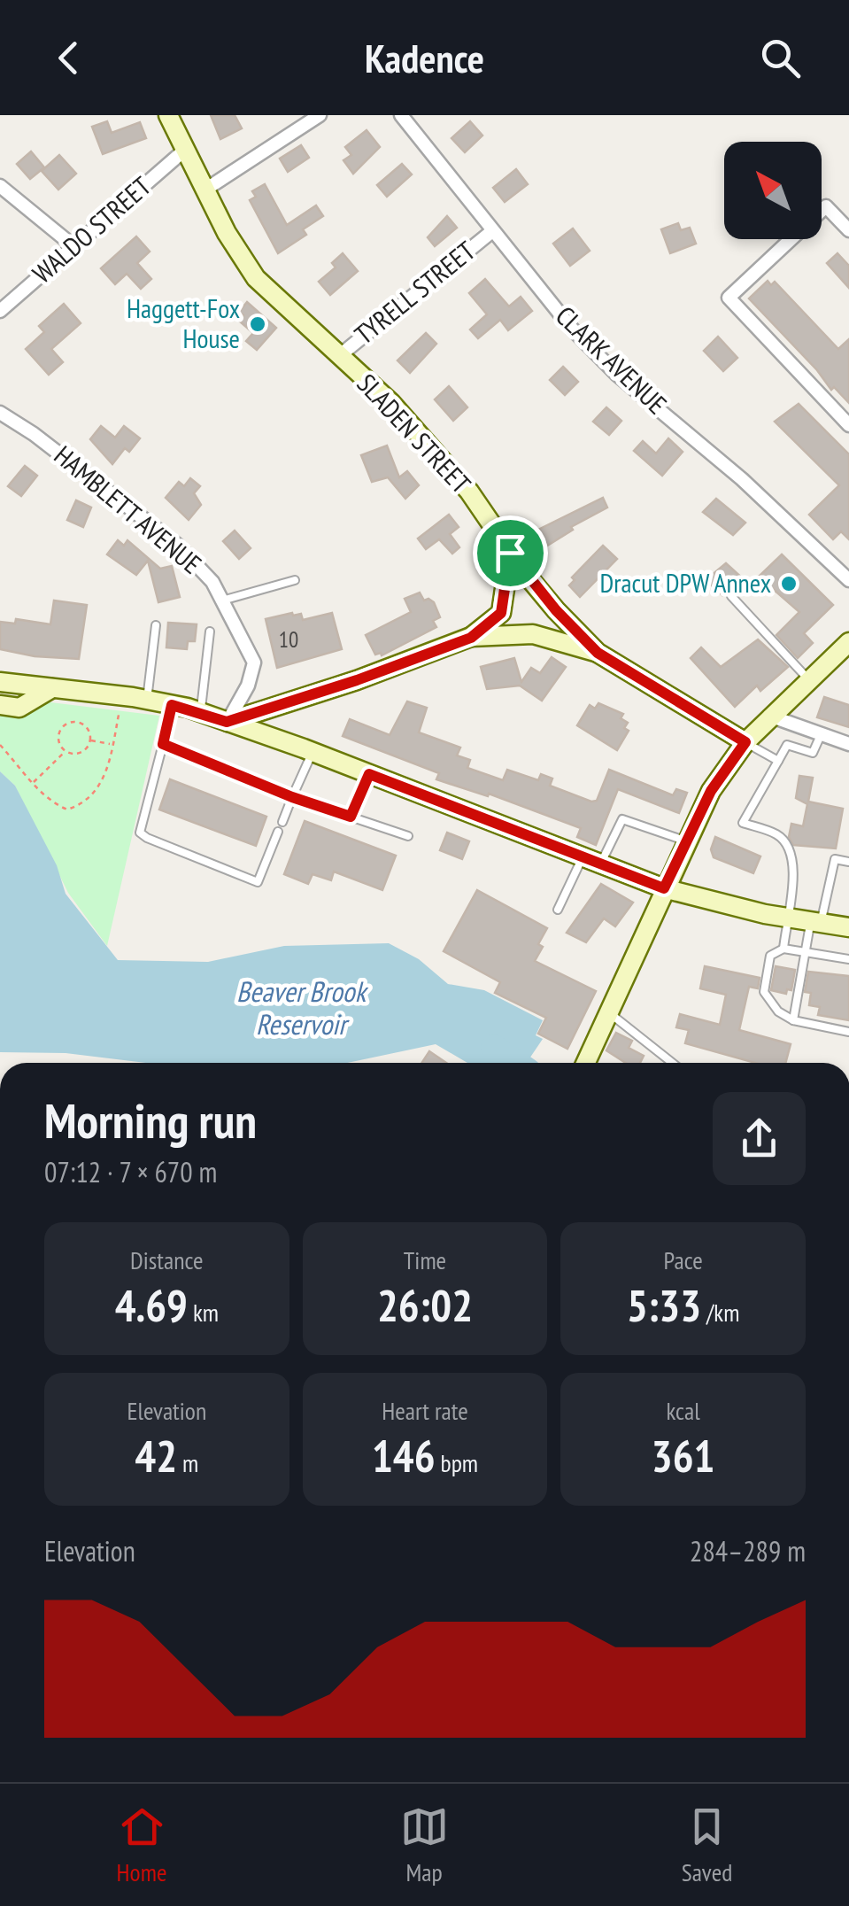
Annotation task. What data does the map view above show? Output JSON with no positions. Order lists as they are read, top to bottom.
{
  "streets": {
    "main road": ["SLADEN STREET"],
    "street": [
      "WALDO STREET",
      "TYRELL STREET",
      "CLARK AVENUE",
      "HAMBLETT AVENUE"
    ]
  },
  "crossings": [
    ["WALDO STREET", "SLADEN STREET"],
    ["TYRELL STREET", "CLARK AVENUE"],
    ["TYRELL STREET", "SLADEN STREET"]
  ],
  "water": ["Beaver Brook Reservoir"],
  "places": ["Haggett-Fox House", "Dracut DPW Annex"],
  "house_numbers": ["10"],
  "north": "top left",
  "page": {
    "header": "Kadence",
    "heading": ["Morning run", "07:12 · 7 × 670 m"],
    "stats": [
      ["Distance", "4.69 km"],
      ["Time", "26:02"],
      ["Pace", "5:33 /km"],
      ["Elevation", "42 m"],
      ["Heart rate", "146 bpm"],
      ["kcal", "361"]
    ],
    "chart": ["Elevation", "284–289 m"],
    "tabs": ["Home", "Map", "Saved"]
  }
}
